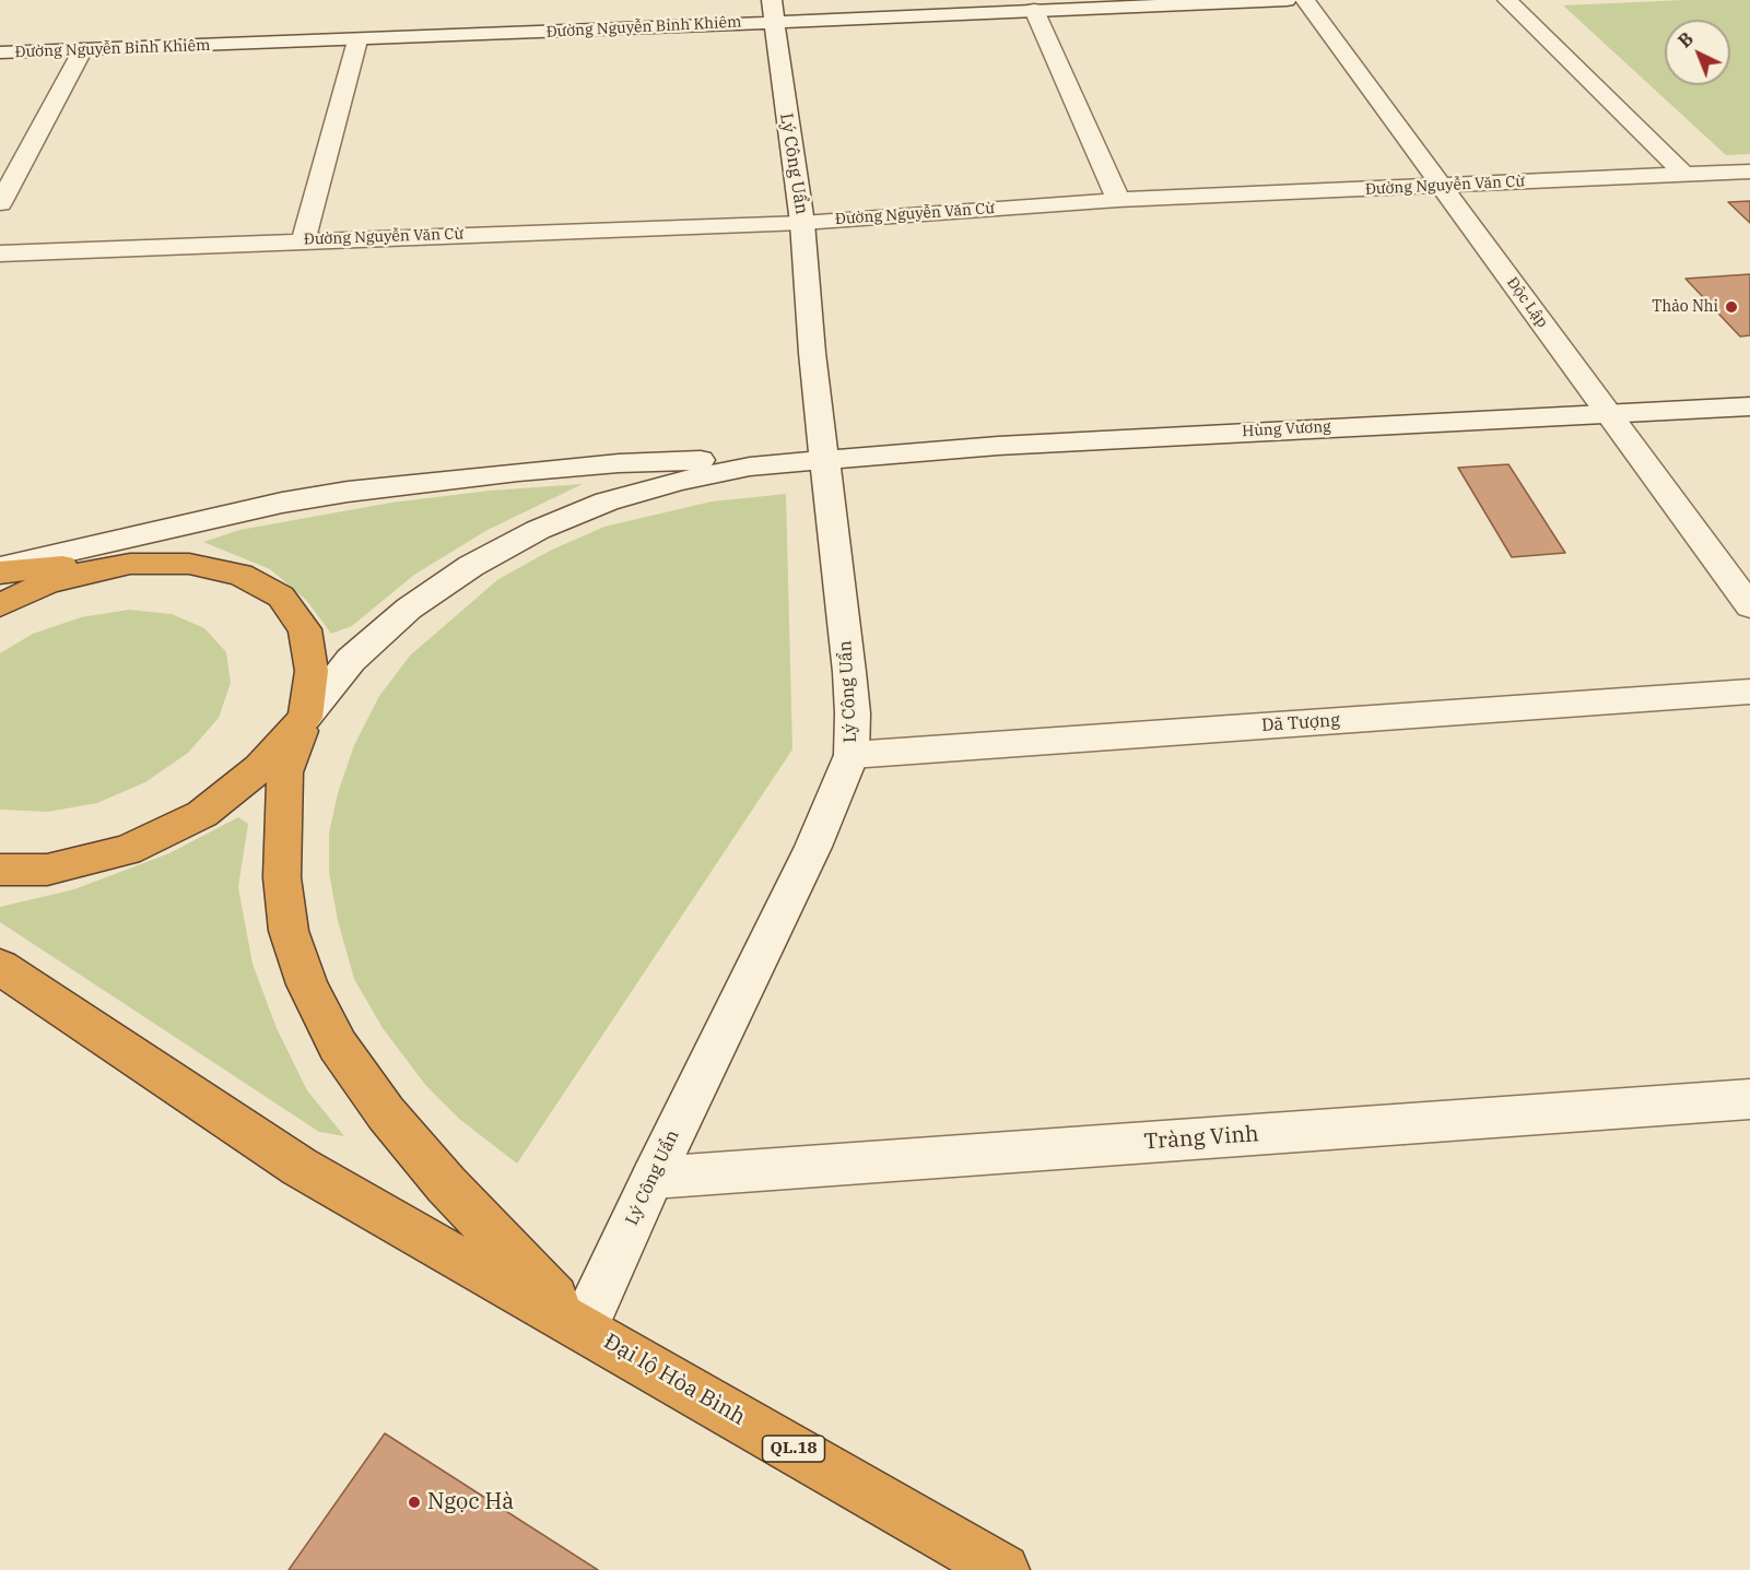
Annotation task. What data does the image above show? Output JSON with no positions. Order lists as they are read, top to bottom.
{
  "streets": {
    "highway": ["Đại lộ Hòa Bình", "QL.18"],
    "street": [
      "Đường Nguyễn Bỉnh Khiêm",
      "Lý Công Uẩn",
      "Đường Nguyễn Văn Cừ",
      "Độc Lập",
      "Hùng Vương",
      "Dã Tượng",
      "Tràng Vinh"
    ]
  },
  "crossings": [
    ["Đường Nguyễn Bỉnh Khiêm", "Lý Công Uẩn"],
    ["Lý Công Uẩn", "Đường Nguyễn Văn Cừ"],
    ["Lý Công Uẩn", "Hùng Vương"],
    ["Lý Công Uẩn", "Dã Tượng"],
    ["Lý Công Uẩn", "Tràng Vinh"],
    ["Lý Công Uẩn", "Đại lộ Hòa Bình"],
    ["Đường Nguyễn Văn Cừ", "Độc Lập"],
    ["Độc Lập", "Hùng Vương"]
  ],
  "places": ["Thảo Nhi", "Ngọc Hà"],
  "north": "top left"
}
